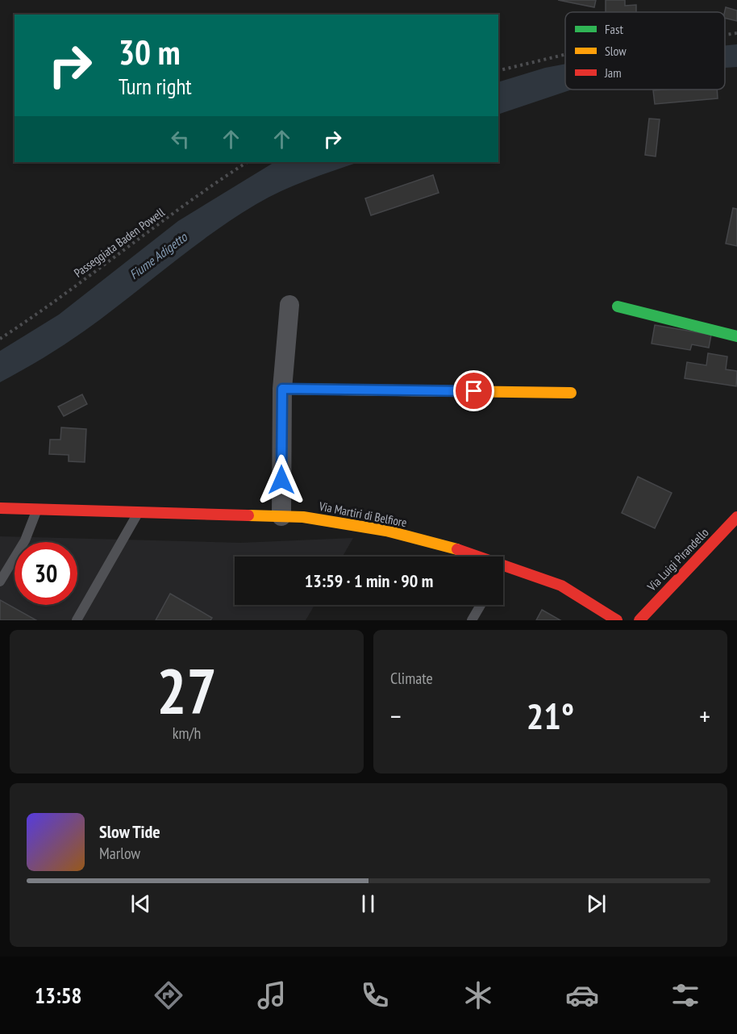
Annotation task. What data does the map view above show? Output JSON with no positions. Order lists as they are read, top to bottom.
{
  "streets": {
    "street": ["Via Martiri di Belfiore", "Via Luigi Pirandello"],
    "path": ["Passeggiata Baden Powell"]
  },
  "water": ["Fiume Adigetto"],
  "legend": ["Fast", "Slow", "Jam"],
  "page": {
    "turn": ["30 m", "Turn right"],
    "limit": "30",
    "trip": "13:59 · 1 min · 90 m",
    "tile": [
      ["27", "km/h"],
      "Climate"
    ],
    "heat": ["−", "21°", "+"],
    "song": ["Slow Tide", "Marlow"],
    "tabs": "13:58"
  }
}
